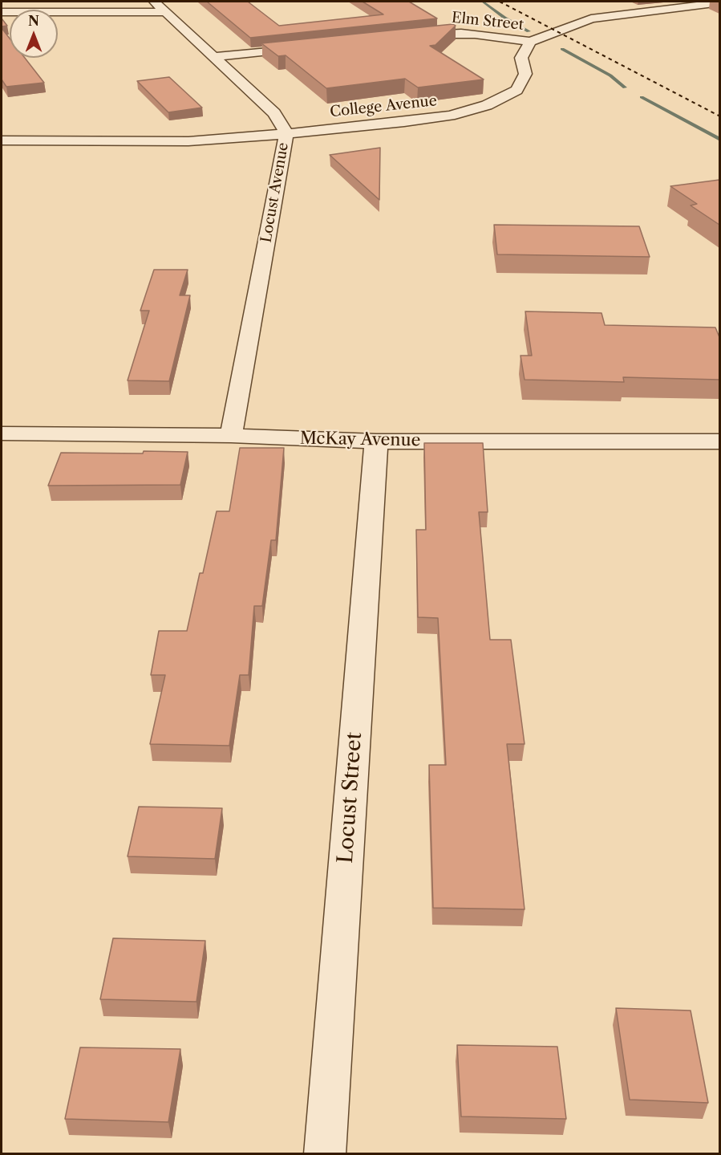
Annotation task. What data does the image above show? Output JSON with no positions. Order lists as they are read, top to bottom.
{
  "streets": {
    "street": [
      "Elm Street",
      "College Avenue",
      "Locust Avenue",
      "McKay Avenue",
      "Locust Street"
    ]
  },
  "crossings": [
    ["Elm Street", "College Avenue"],
    ["College Avenue", "Locust Avenue"],
    ["Locust Avenue", "McKay Avenue"],
    ["McKay Avenue", "Locust Street"]
  ],
  "north": "top"
}
